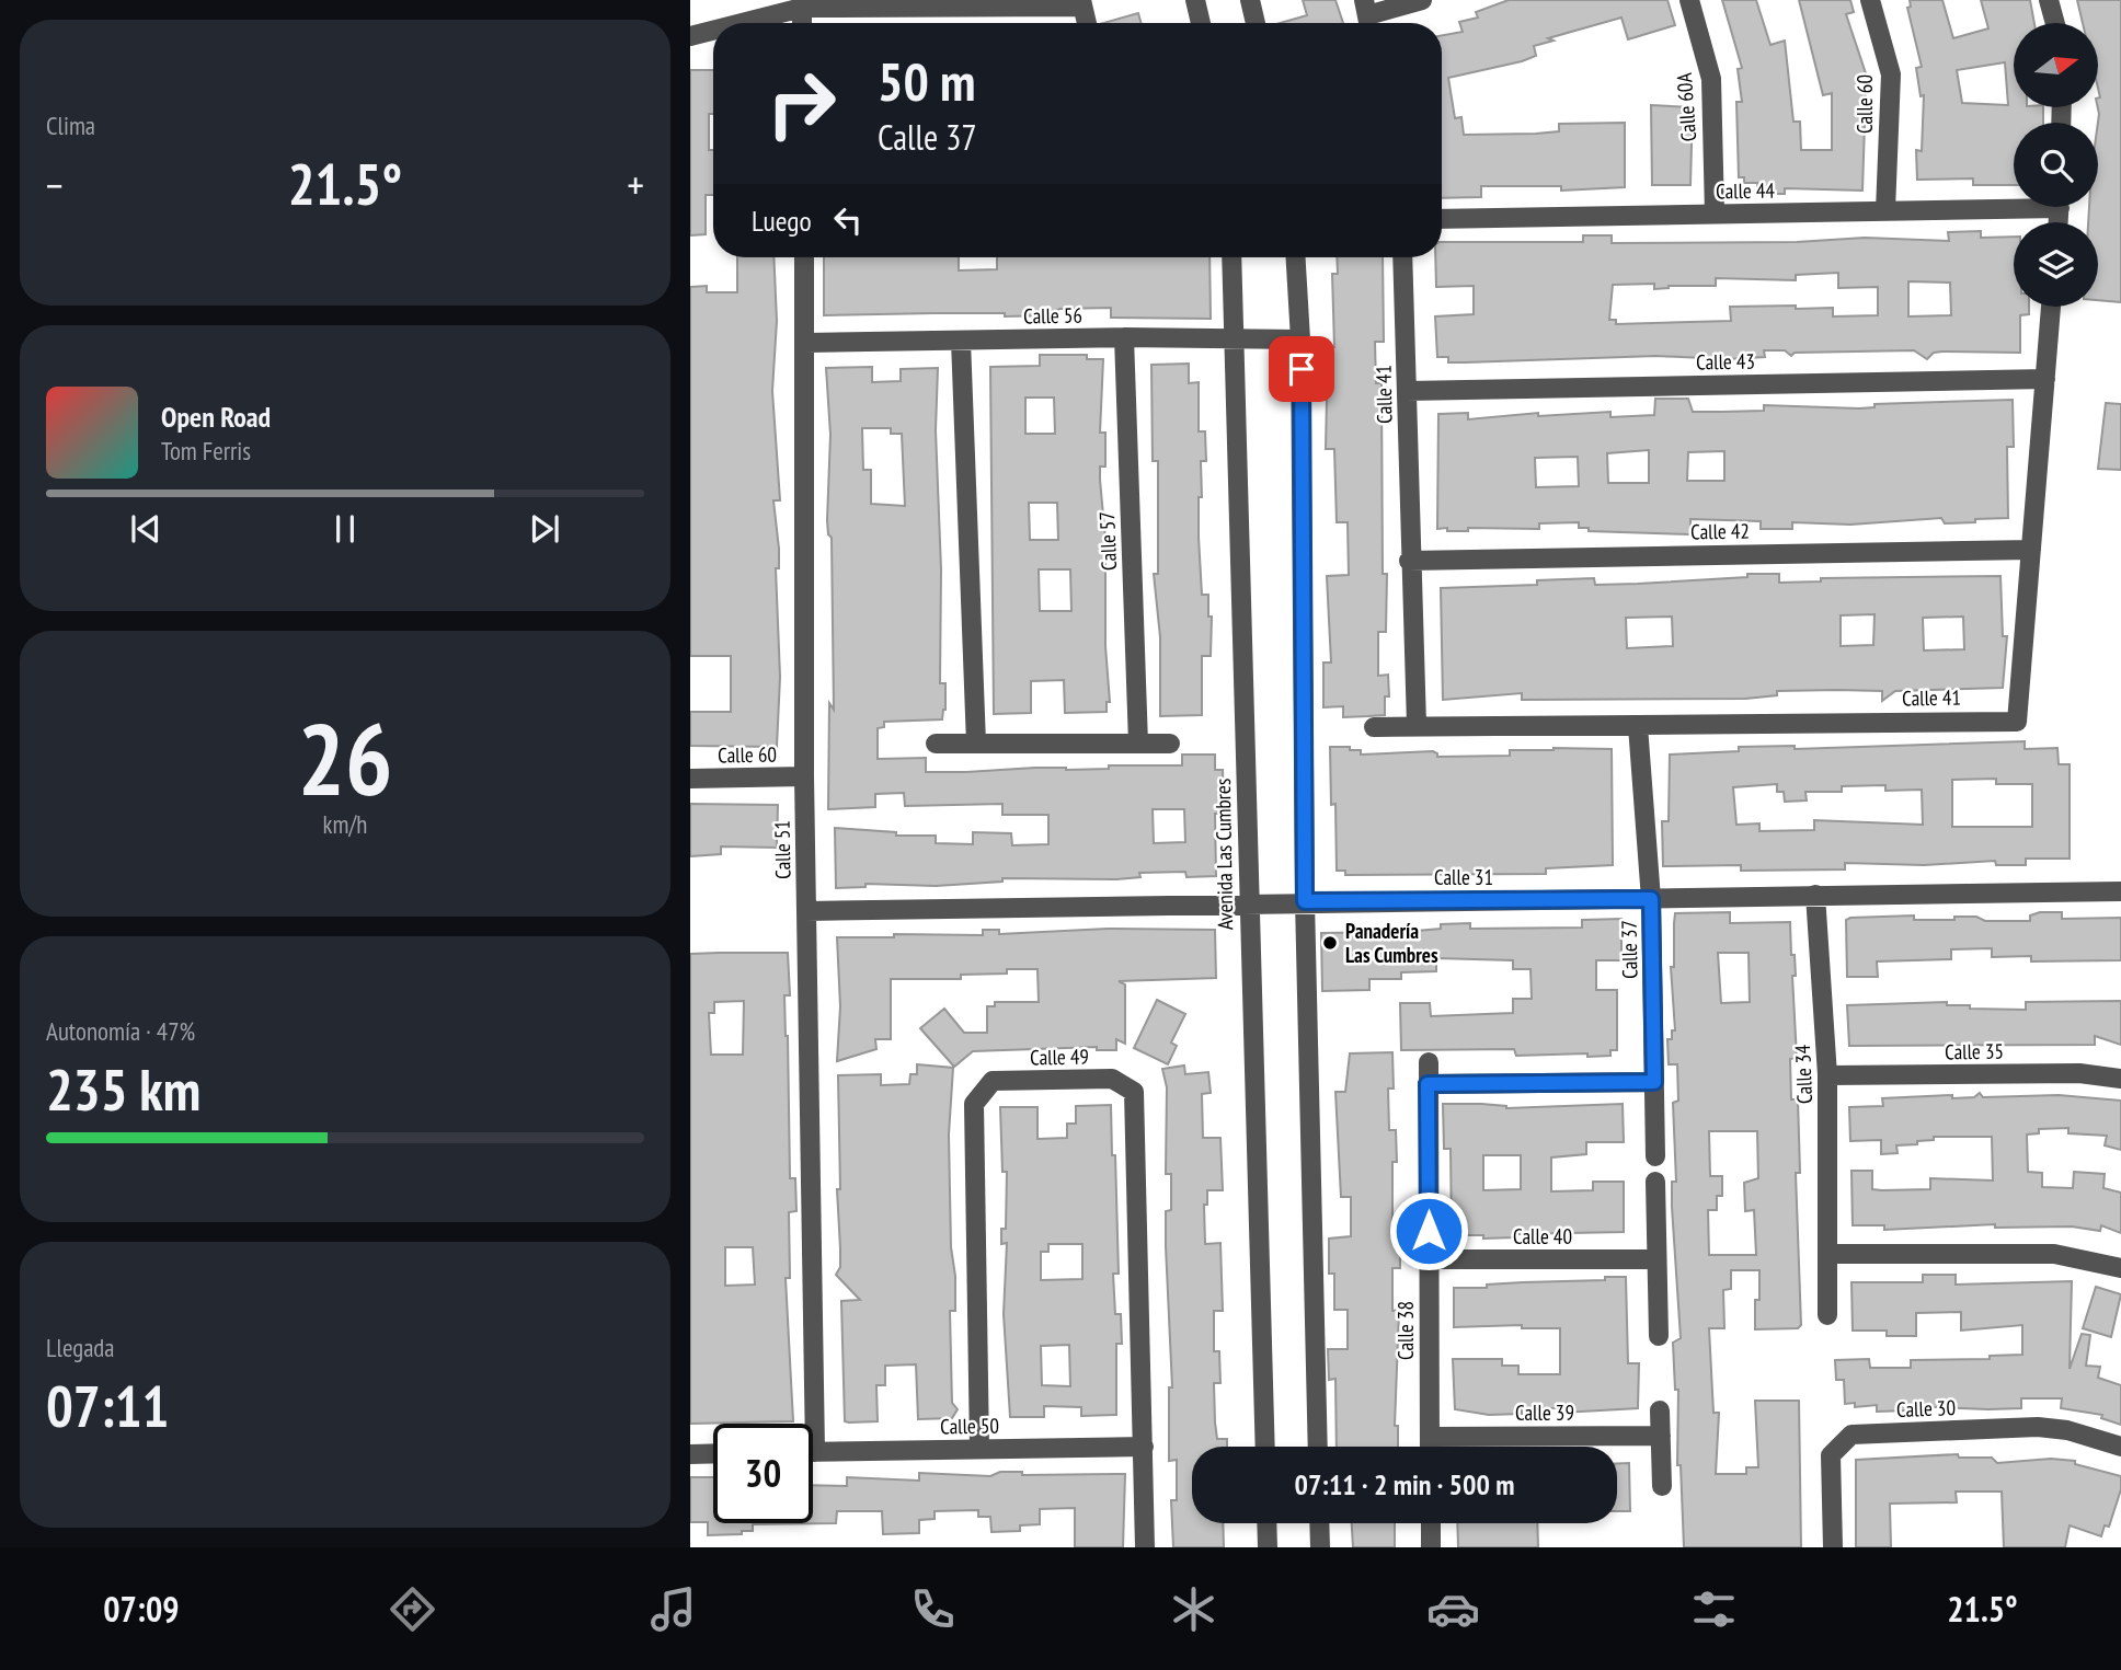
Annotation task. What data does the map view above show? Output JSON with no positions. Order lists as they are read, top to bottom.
{
  "streets": {
    "street": [
      "Calle 60",
      "Calle 60A",
      "Calle 44",
      "Calle 56",
      "Calle 43",
      "Calle 41",
      "Calle 42",
      "Calle 57",
      "Calle 51",
      "Avenida Las Cumbres",
      "Calle 31",
      "Calle 37",
      "Calle 35",
      "Calle 49",
      "Calle 34",
      "Calle 40",
      "Calle 38",
      "Calle 30",
      "Calle 39",
      "Calle 50"
    ]
  },
  "crossings": [
    ["Calle 60", "Calle 44"],
    ["Calle 60", "Calle 51"],
    ["Calle 60A", "Calle 44"],
    ["Calle 56", "Calle 57"],
    ["Calle 56", "Calle 51"],
    ["Calle 56", "Avenida Las Cumbres"],
    ["Calle 43", "Calle 41"],
    ["Calle 41", "Calle 42"],
    ["Calle 41", "Calle 37"],
    ["Calle 51", "Calle 31"],
    ["Avenida Las Cumbres", "Calle 31"],
    ["Calle 31", "Calle 37"],
    ["Calle 31", "Calle 34"],
    ["Calle 35", "Calle 34"],
    ["Calle 49", "Calle 50"],
    ["Calle 40", "Calle 38"],
    ["Calle 38", "Calle 39"]
  ],
  "places": ["Panadería Las Cumbres"],
  "north": "right",
  "page": {
    "tile": [
      "Clima",
      ["26", "km/h"],
      ["Autonomía · 47%", "235 km"],
      ["Llegada", "07:11"]
    ],
    "turn": ["50 m", "Calle 37"],
    "heat": ["−", "21.5°", "+"],
    "then": "Luego",
    "song": ["Open Road", "Tom Ferris"],
    "limit": "30",
    "trip": "07:11 · 2 min · 500 m",
    "tabs": ["07:09", "21.5°"]
  }
}
